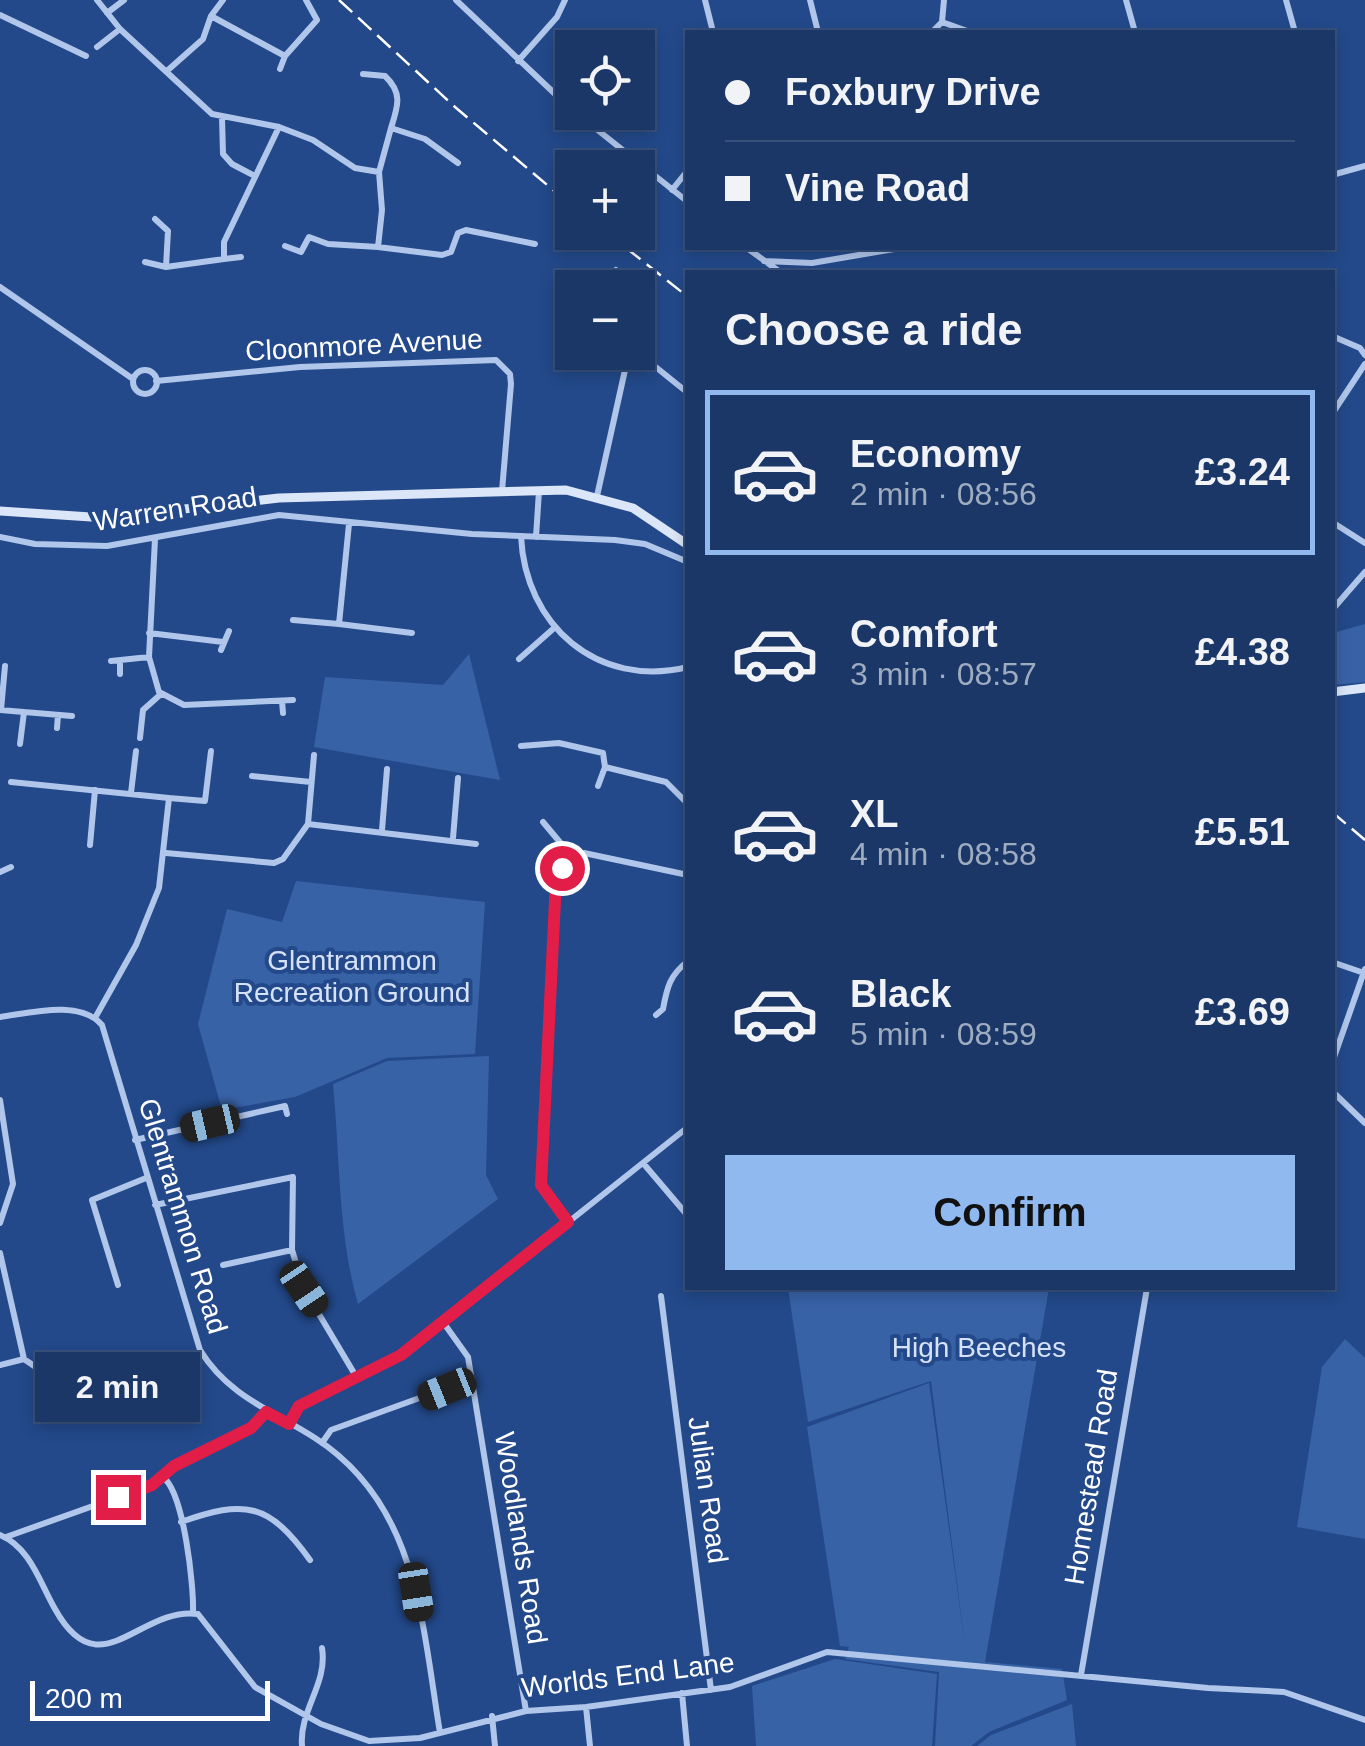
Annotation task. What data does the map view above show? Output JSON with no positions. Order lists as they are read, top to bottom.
{
  "streets": {
    "street": [
      "Cloonmore Avenue",
      "Warren Road",
      "Glentrammon Road",
      "Homestead Road",
      "Julian Road",
      "Woodlands Road",
      "Worlds End Lane"
    ]
  },
  "crossings": [
    ["Cloonmore Avenue", "Warren Road"],
    ["Glentrammon Road", "Worlds End Lane"],
    ["Homestead Road", "Worlds End Lane"],
    ["Julian Road", "Worlds End Lane"],
    ["Woodlands Road", "Worlds End Lane"]
  ],
  "parks": ["Glentrammon Recreation Ground", "High Beeches"],
  "scale_bar": "200 m",
  "page": {
    "map_buttons": ["+", "−"],
    "banner": ["Foxbury Drive", "Vine Road"],
    "heading": "Choose a ride",
    "list": [
      {
        "name": "Economy",
        "note": "2 min · 08:56",
        "value": "£3.24"
      },
      {
        "name": "Comfort",
        "note": "3 min · 08:57",
        "value": "£4.38"
      },
      {
        "name": "XL",
        "note": "4 min · 08:58",
        "value": "£5.51"
      },
      {
        "name": "Black",
        "note": "5 min · 08:59",
        "value": "£3.69"
      }
    ],
    "buttons": "Confirm",
    "bubble": "2 min",
    "scale": "200 m"
  }
}
